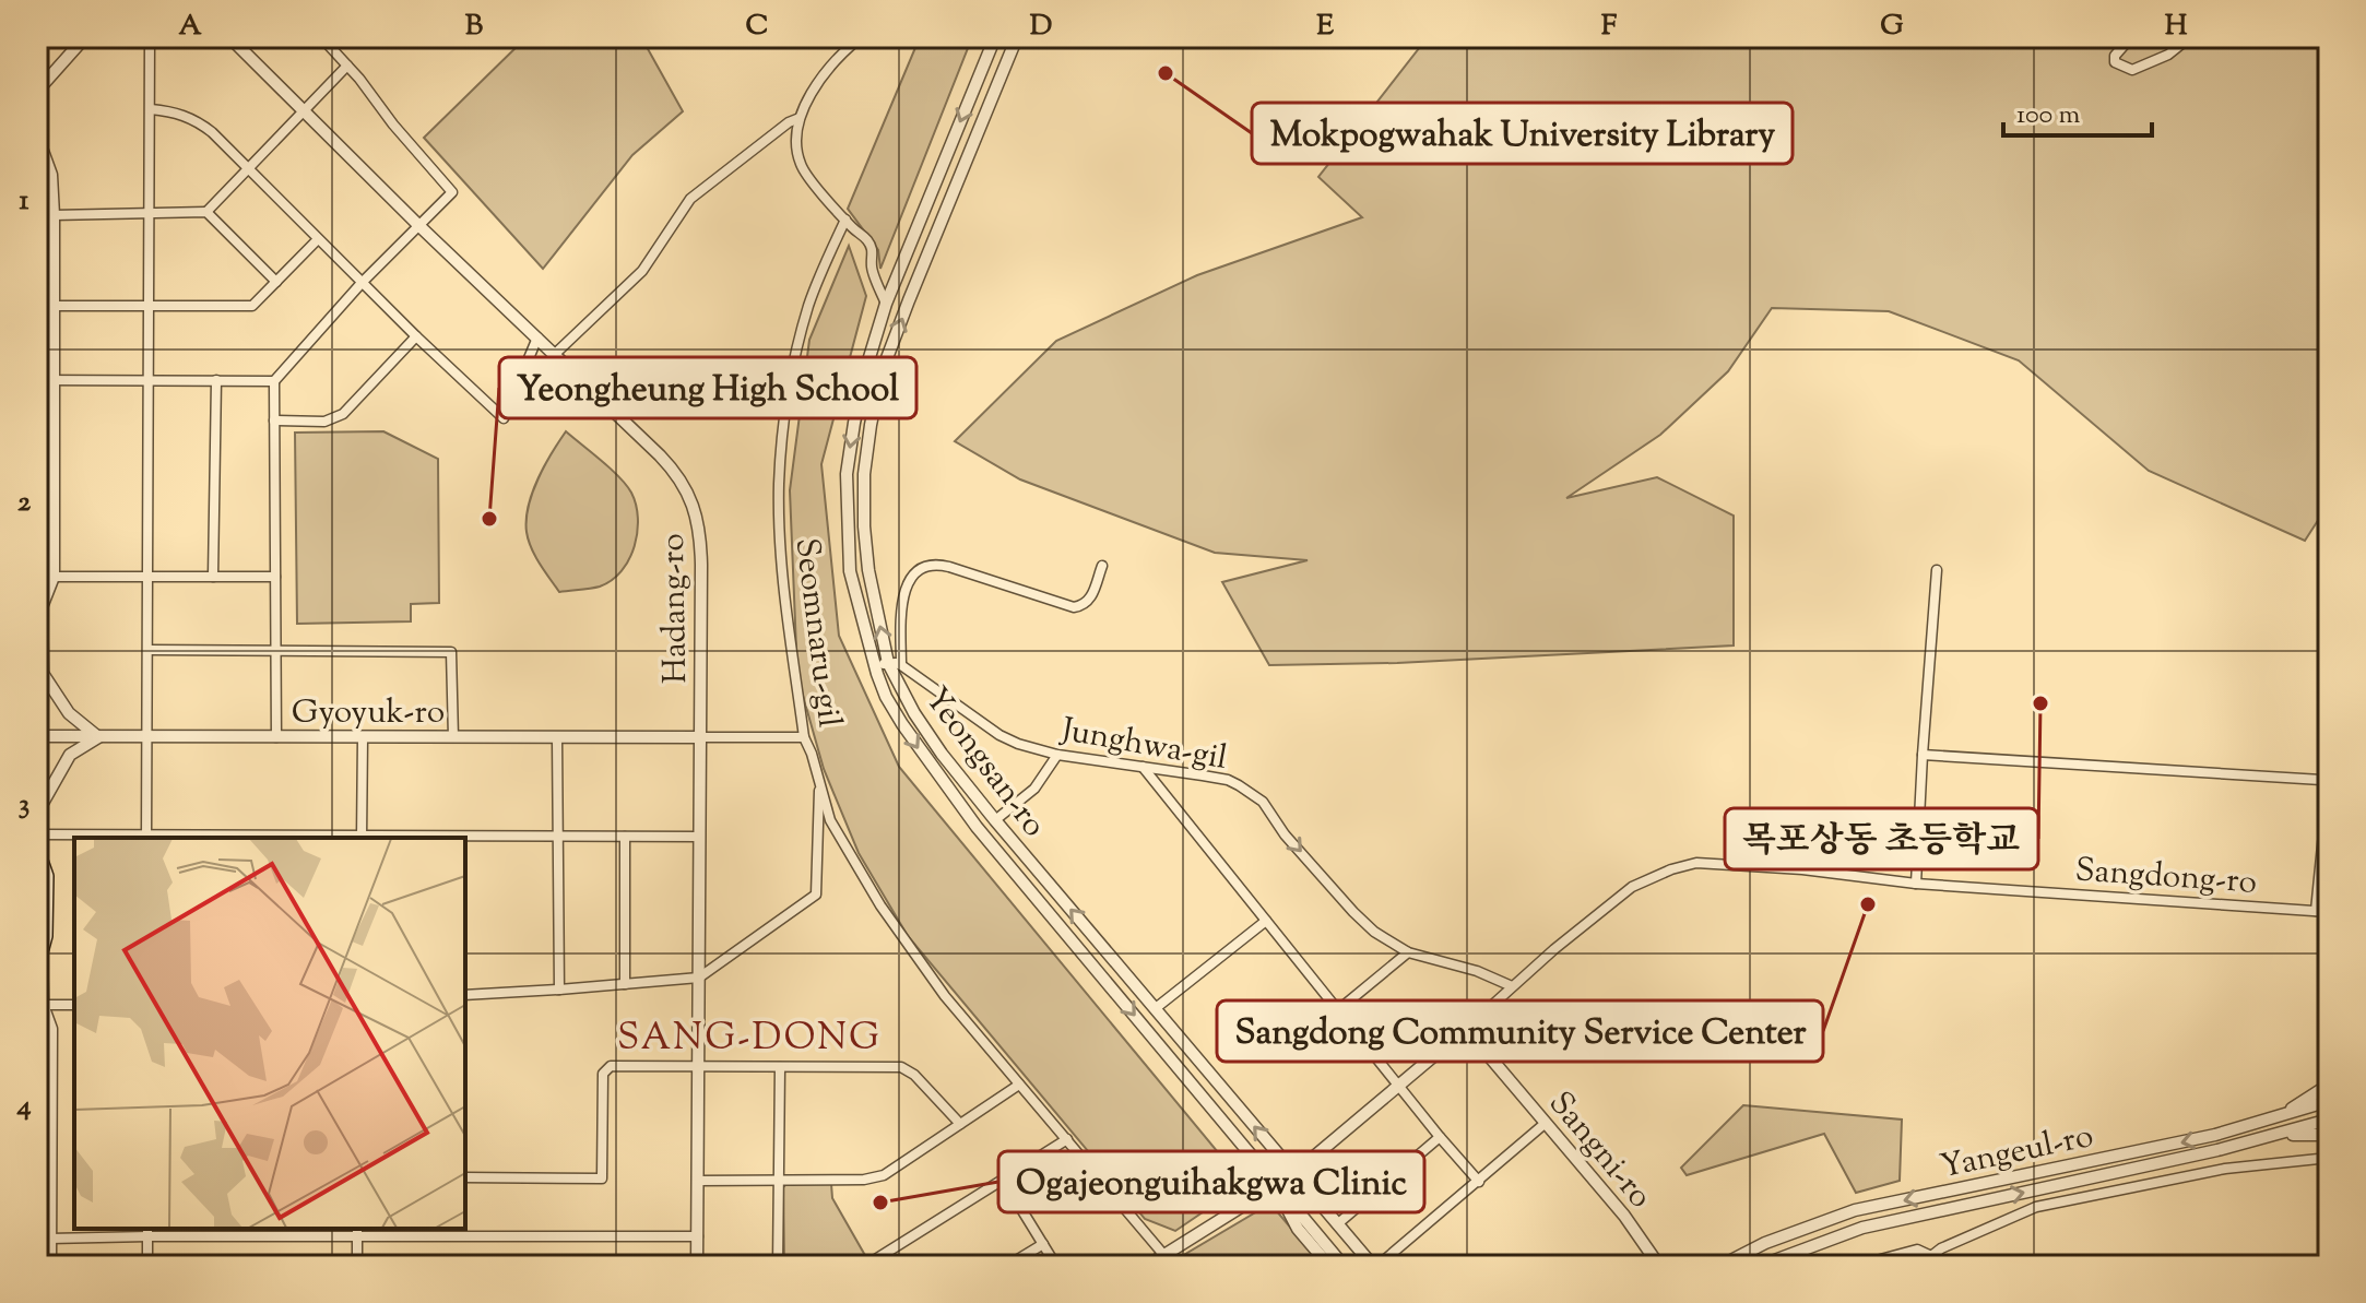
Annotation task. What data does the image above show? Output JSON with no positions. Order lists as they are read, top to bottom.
{
  "streets": {
    "street": [
      "Hadang-ro",
      "Seomnaru-gil",
      "Gyoyuk-ro",
      "Junghwa-gil",
      "Yeongsan-ro",
      "Sangdong-ro",
      "Sangni-ro",
      "Yangeul-ro"
    ]
  },
  "crossings": [
    ["Hadang-ro", "Gyoyuk-ro"],
    ["Seomnaru-gil", "Sangdong-ro"],
    ["Junghwa-gil", "Yeongsan-ro"],
    ["Junghwa-gil", "Sangdong-ro"],
    ["Yeongsan-ro", "Sangdong-ro"],
    ["Sangdong-ro", "Sangni-ro"]
  ],
  "districts": ["SANG-DONG"],
  "places": [
    "Mokpogwahak University Library",
    "Yeongheung High School",
    "목포상동 초등학교",
    "Sangdong Community Service Center",
    "Ogajeonguihakgwa Clinic"
  ],
  "scale_bar": "100 m",
  "grid": {
    "columns": [
      "A",
      "B",
      "C",
      "D",
      "E",
      "F",
      "G",
      "H"
    ],
    "rows": [
      "1",
      "2",
      "3",
      "4"
    ]
  }
}
